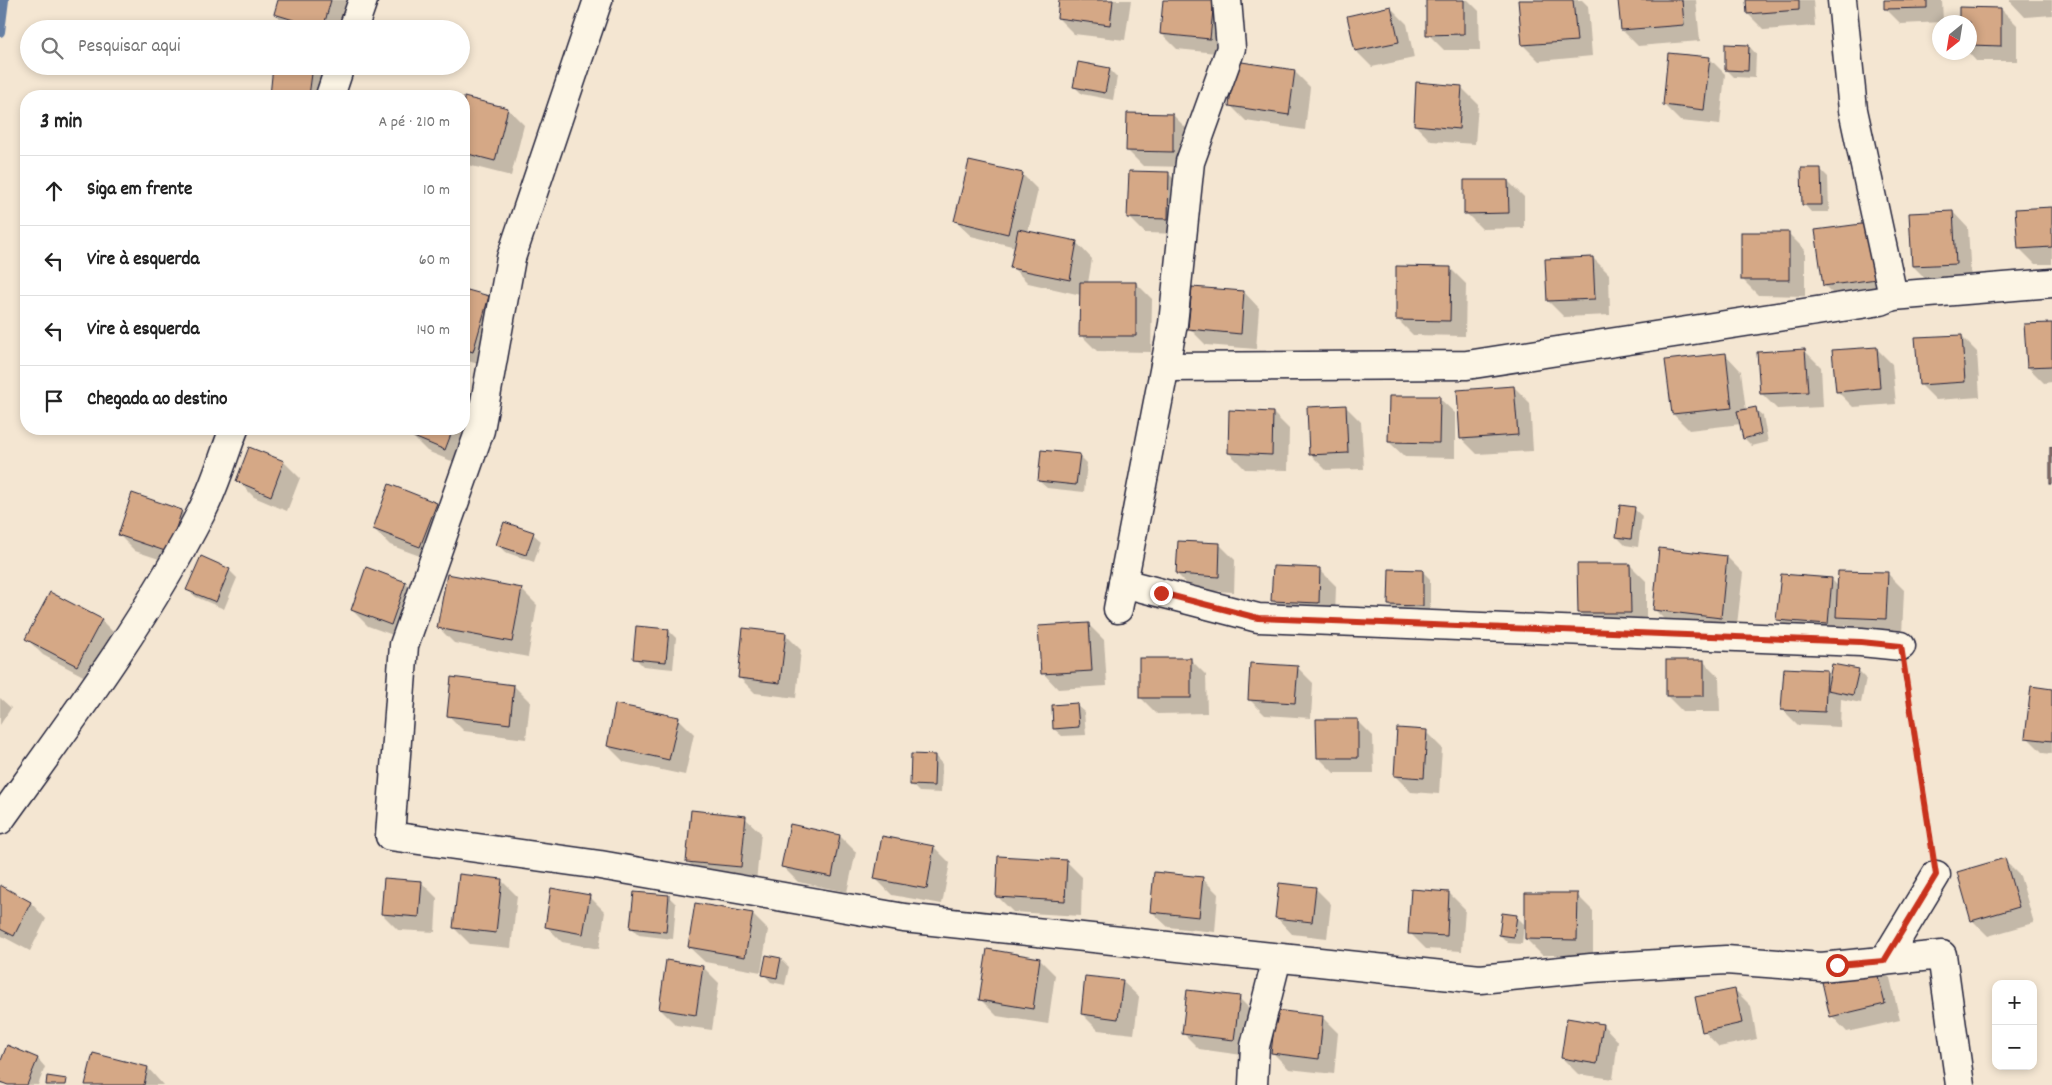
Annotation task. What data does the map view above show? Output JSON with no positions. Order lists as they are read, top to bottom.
{
  "north": "bottom left",
  "page": {
    "search": "Pesquisar aqui",
    "heading": ["3 min", "A pé · 210 m"],
    "list": [
      ["Siga em frente", "10 m"],
      ["Vire à esquerda", "60 m"],
      ["Vire à esquerda", "140 m"],
      "Chegada ao destino"
    ],
    "map_buttons": ["+", "−"]
  }
}
